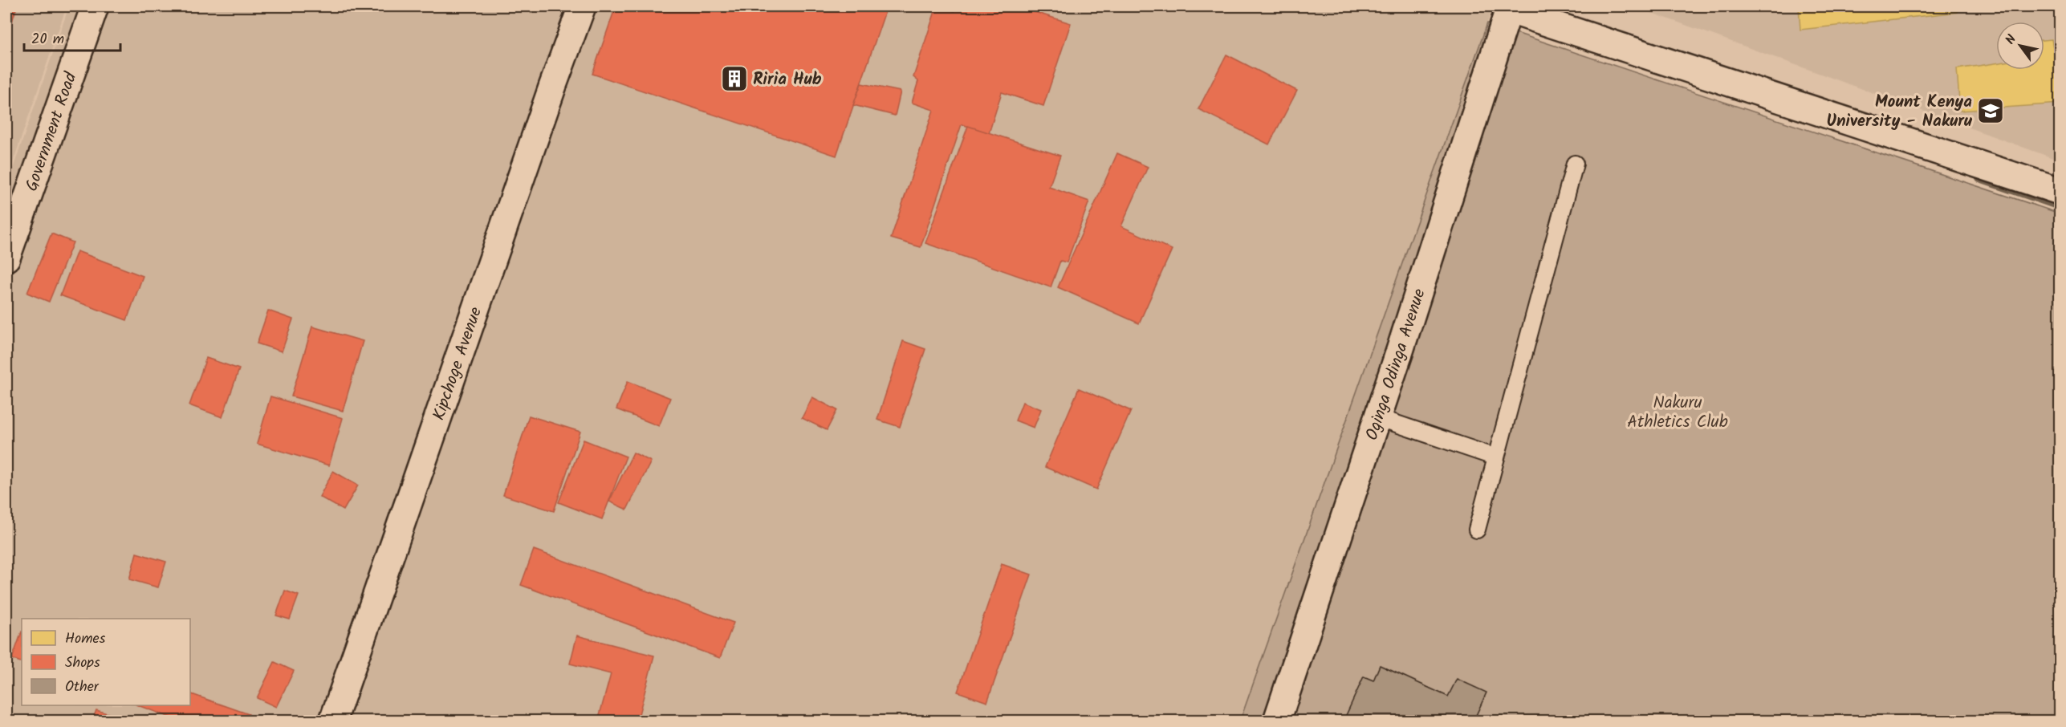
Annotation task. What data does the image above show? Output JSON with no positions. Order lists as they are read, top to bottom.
{
  "streets": {
    "street": ["Government Road", "Kipchoge Avenue", "Oginga Odinga Avenue"]
  },
  "parks": ["Nakuru Athletics Club"],
  "places": {
    "building": ["Riria Hub"],
    "school or university": ["Mount Kenya University - Nakuru"]
  },
  "legend": ["Homes", "Shops", "Other"],
  "scale_bar": "20 m",
  "north": "top left"
}
